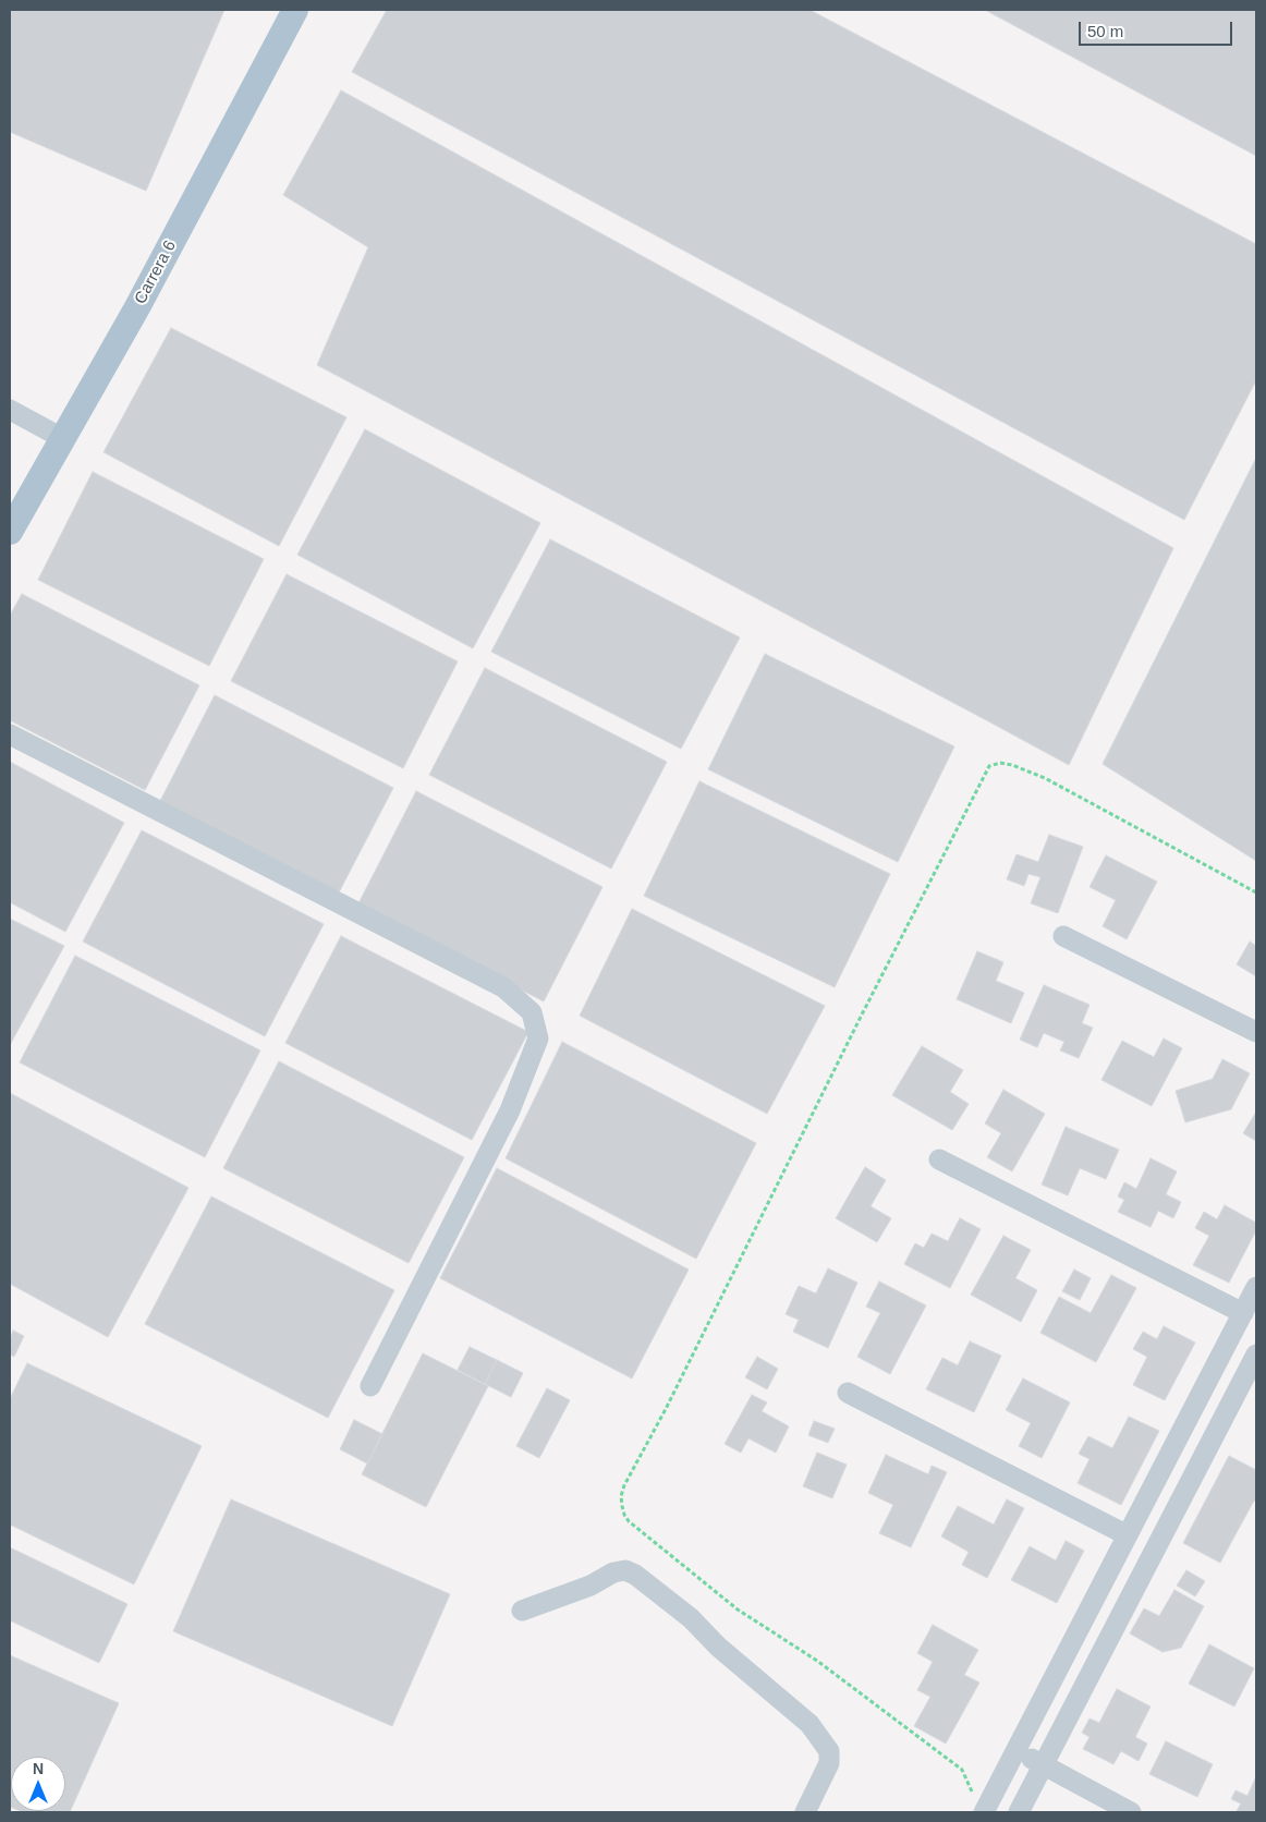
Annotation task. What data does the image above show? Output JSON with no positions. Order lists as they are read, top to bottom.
{
  "streets": {
    "main road": ["Carrera 6"]
  },
  "scale_bar": "50 m",
  "north": "top"
}
